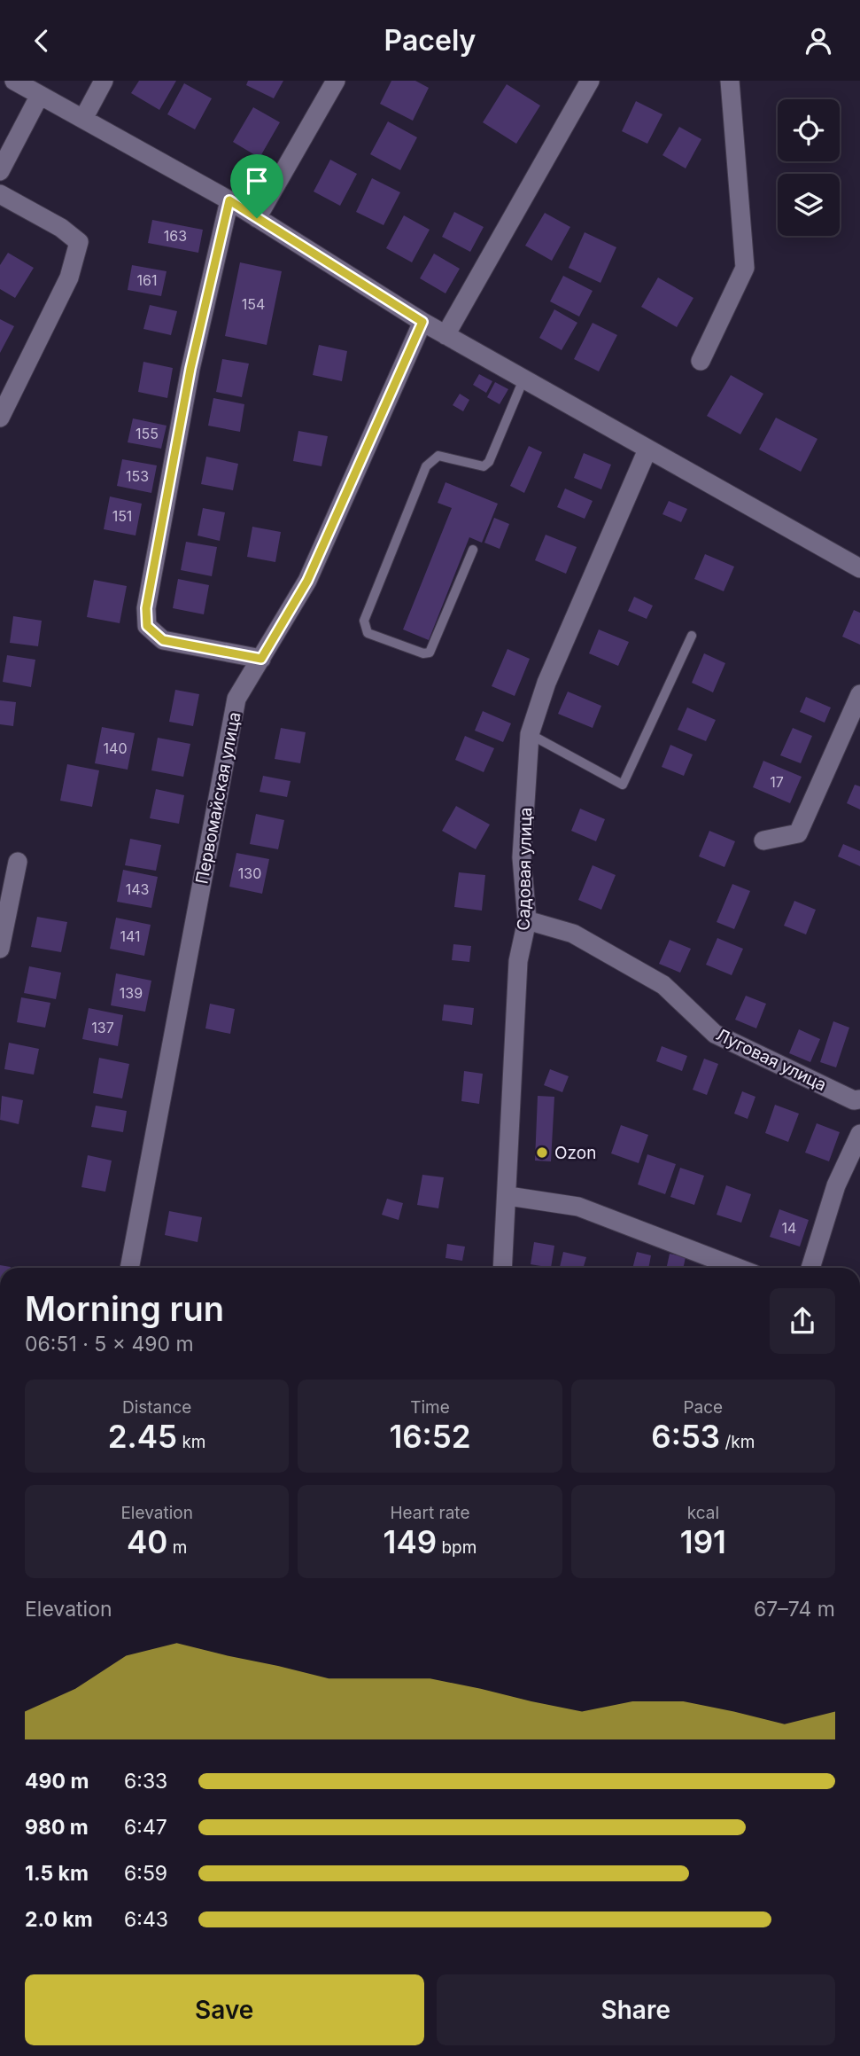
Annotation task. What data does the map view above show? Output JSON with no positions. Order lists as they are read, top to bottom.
{
  "streets": {
    "street": ["Первомайская улица", "Садовая улица", "Луговая улица"]
  },
  "crossings": [
    ["Садовая улица", "Луговая улица"]
  ],
  "places": ["Ozon"],
  "house_numbers": [
    "163",
    "161",
    "154",
    "155",
    "153",
    "151",
    "140",
    "17",
    "130",
    "143",
    "141",
    "139",
    "137",
    "14"
  ],
  "page": {
    "header": "Pacely",
    "heading": ["Morning run", "06:51 · 5 × 490 m"],
    "stats": [
      ["Distance", "2.45 km"],
      ["Time", "16:52"],
      ["Pace", "6:53 /km"],
      ["Elevation", "40 m"],
      ["Heart rate", "149 bpm"],
      ["kcal", "191"]
    ],
    "chart": ["Elevation", "67–74 m"],
    "list": [
      {
        "name": "490 m",
        "note": "6:33"
      },
      {
        "name": "980 m",
        "note": "6:47"
      },
      {
        "name": "1.5 km",
        "note": "6:59"
      },
      {
        "name": "2.0 km",
        "note": "6:43"
      }
    ],
    "buttons": ["Save", "Share"]
  }
}
